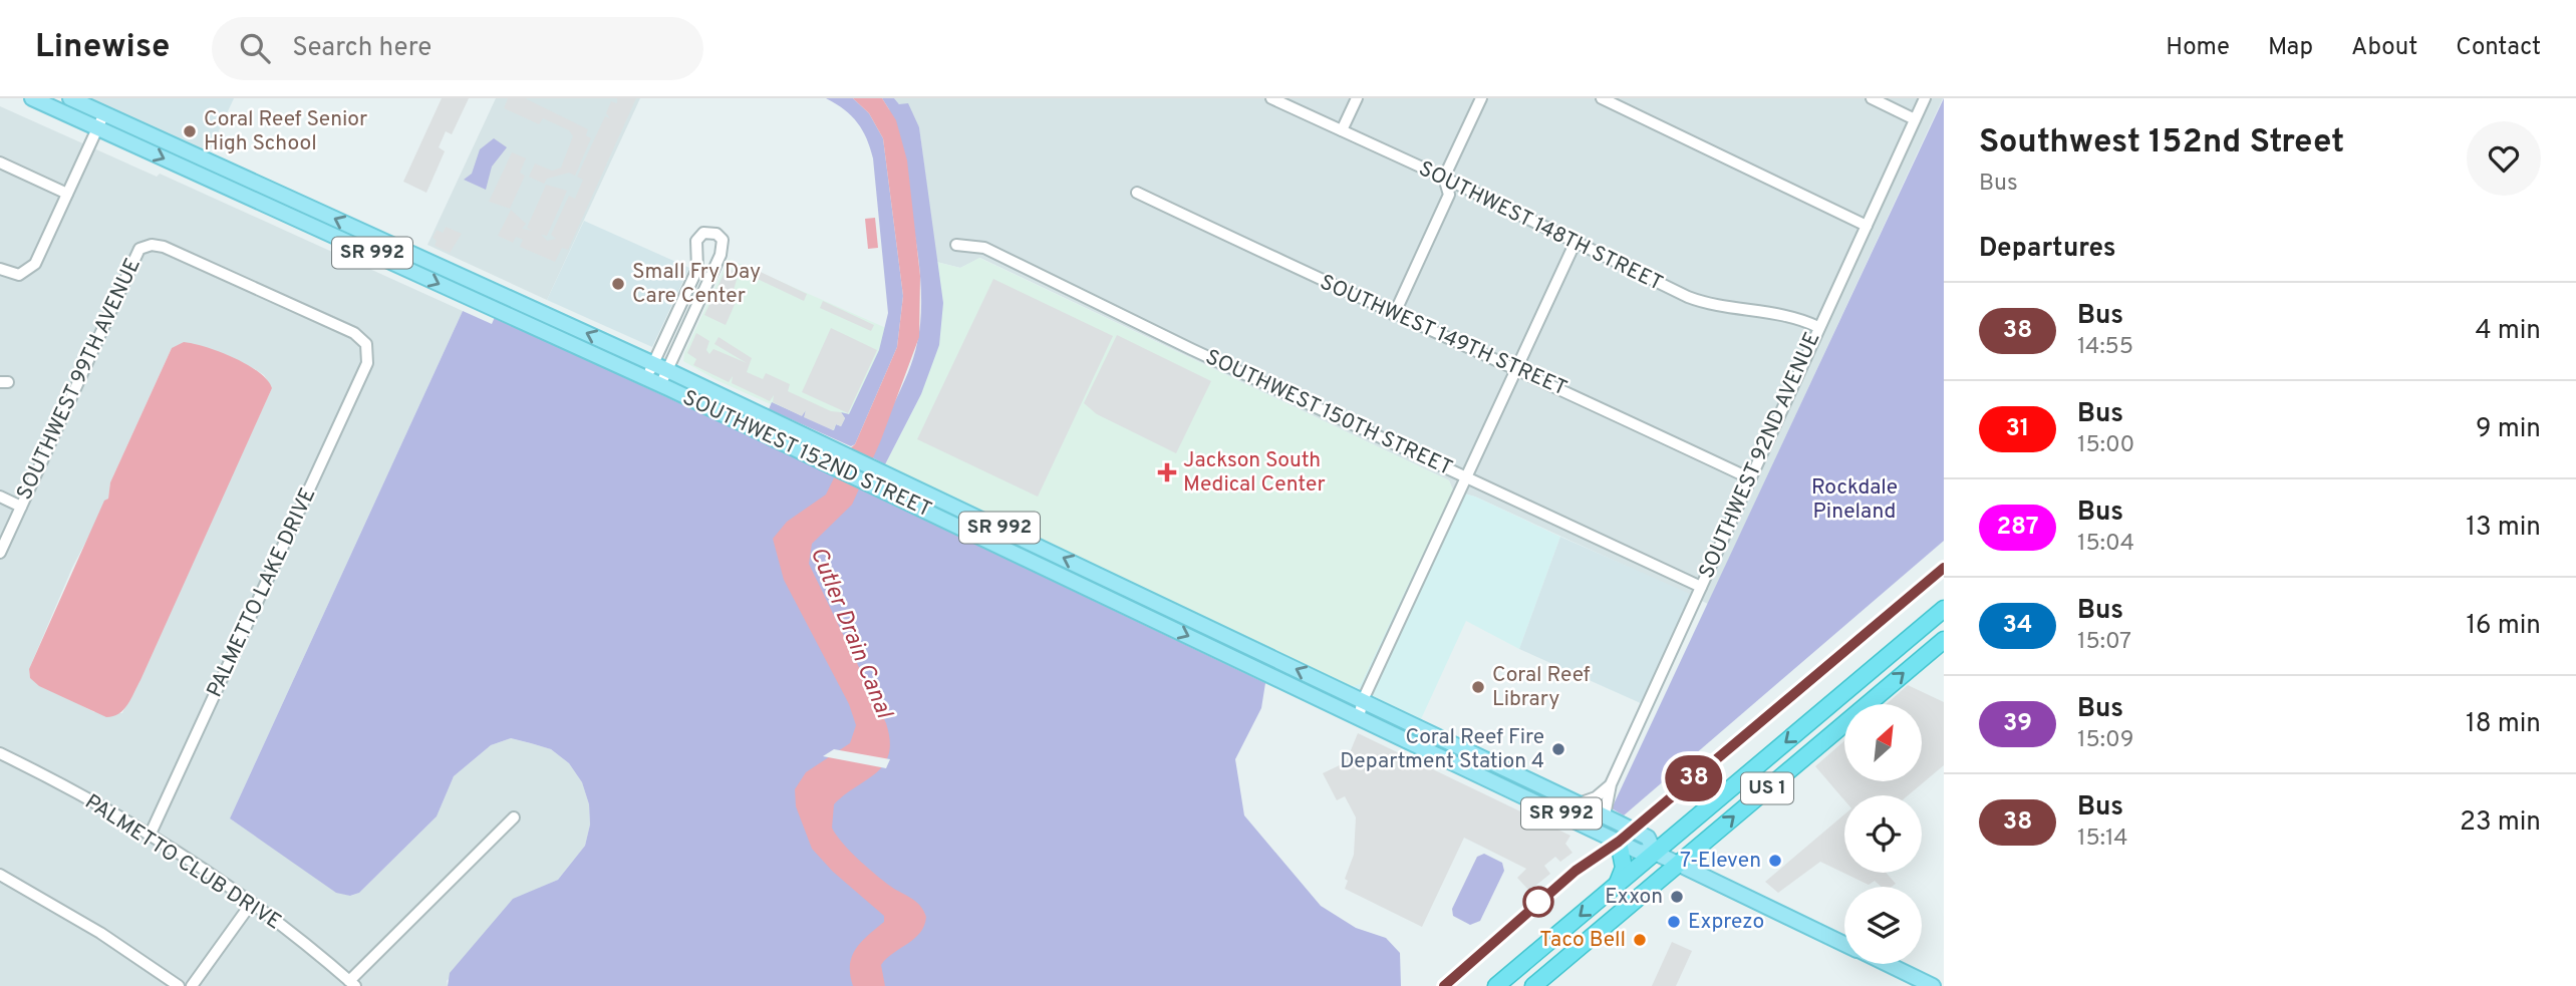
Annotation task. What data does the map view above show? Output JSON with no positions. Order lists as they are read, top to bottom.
{
  "streets": {
    "highway": ["US 1"],
    "main road": ["SR 992", "SOUTHWEST 152ND STREET"],
    "street": [
      "SOUTHWEST 148TH STREET",
      "SOUTHWEST 149TH STREET",
      "SOUTHWEST 99TH AVENUE",
      "SOUTHWEST 150TH STREET",
      "SOUTHWEST 92ND AVENUE",
      "PALMETTO LAKE DRIVE",
      "PALMETTO CLUB DRIVE"
    ]
  },
  "crossings": [
    ["SOUTHWEST 148TH STREET", "SOUTHWEST 92ND AVENUE"],
    ["SOUTHWEST 149TH STREET", "SOUTHWEST 92ND AVENUE"],
    ["SOUTHWEST 99TH AVENUE", "PALMETTO LAKE DRIVE"],
    ["SOUTHWEST 150TH STREET", "SOUTHWEST 92ND AVENUE"],
    ["SOUTHWEST 152ND STREET", "SOUTHWEST 92ND AVENUE"],
    ["SOUTHWEST 152ND STREET", "US 1"],
    ["PALMETTO LAKE DRIVE", "PALMETTO CLUB DRIVE"]
  ],
  "water": ["Cutler Drain Canal"],
  "parks": ["Rockdale Pineland"],
  "places": {
    "other": [
      "Coral Reef Senior High School",
      "Small Fry Day Care Center",
      "Coral Reef Library",
      "Coral Reef Fire Department Station 4",
      "7-Eleven",
      "Exxon",
      "Exprezo",
      "Taco Bell"
    ],
    "health": ["Jackson South Medical Center"]
  },
  "lines": ["bus line 38"],
  "north": "top right",
  "page": {
    "header": "Linewise",
    "search": "Search here",
    "nav": [
      "Home",
      "Map",
      "About",
      "Contact"
    ],
    "on_map": "38",
    "heading": [
      ["Southwest 152nd Street", "Bus"],
      "Departures"
    ],
    "list": [
      {
        "mark": "38",
        "name": "Bus",
        "note": "14:55",
        "value": "4 min"
      },
      {
        "mark": "31",
        "name": "Bus",
        "note": "15:00",
        "value": "9 min"
      },
      {
        "mark": "287",
        "name": "Bus",
        "note": "15:04",
        "value": "13 min"
      },
      {
        "mark": "34",
        "name": "Bus",
        "note": "15:07",
        "value": "16 min"
      },
      {
        "mark": "39",
        "name": "Bus",
        "note": "15:09",
        "value": "18 min"
      },
      {
        "mark": "38",
        "name": "Bus",
        "note": "15:14",
        "value": "23 min"
      }
    ]
  }
}
